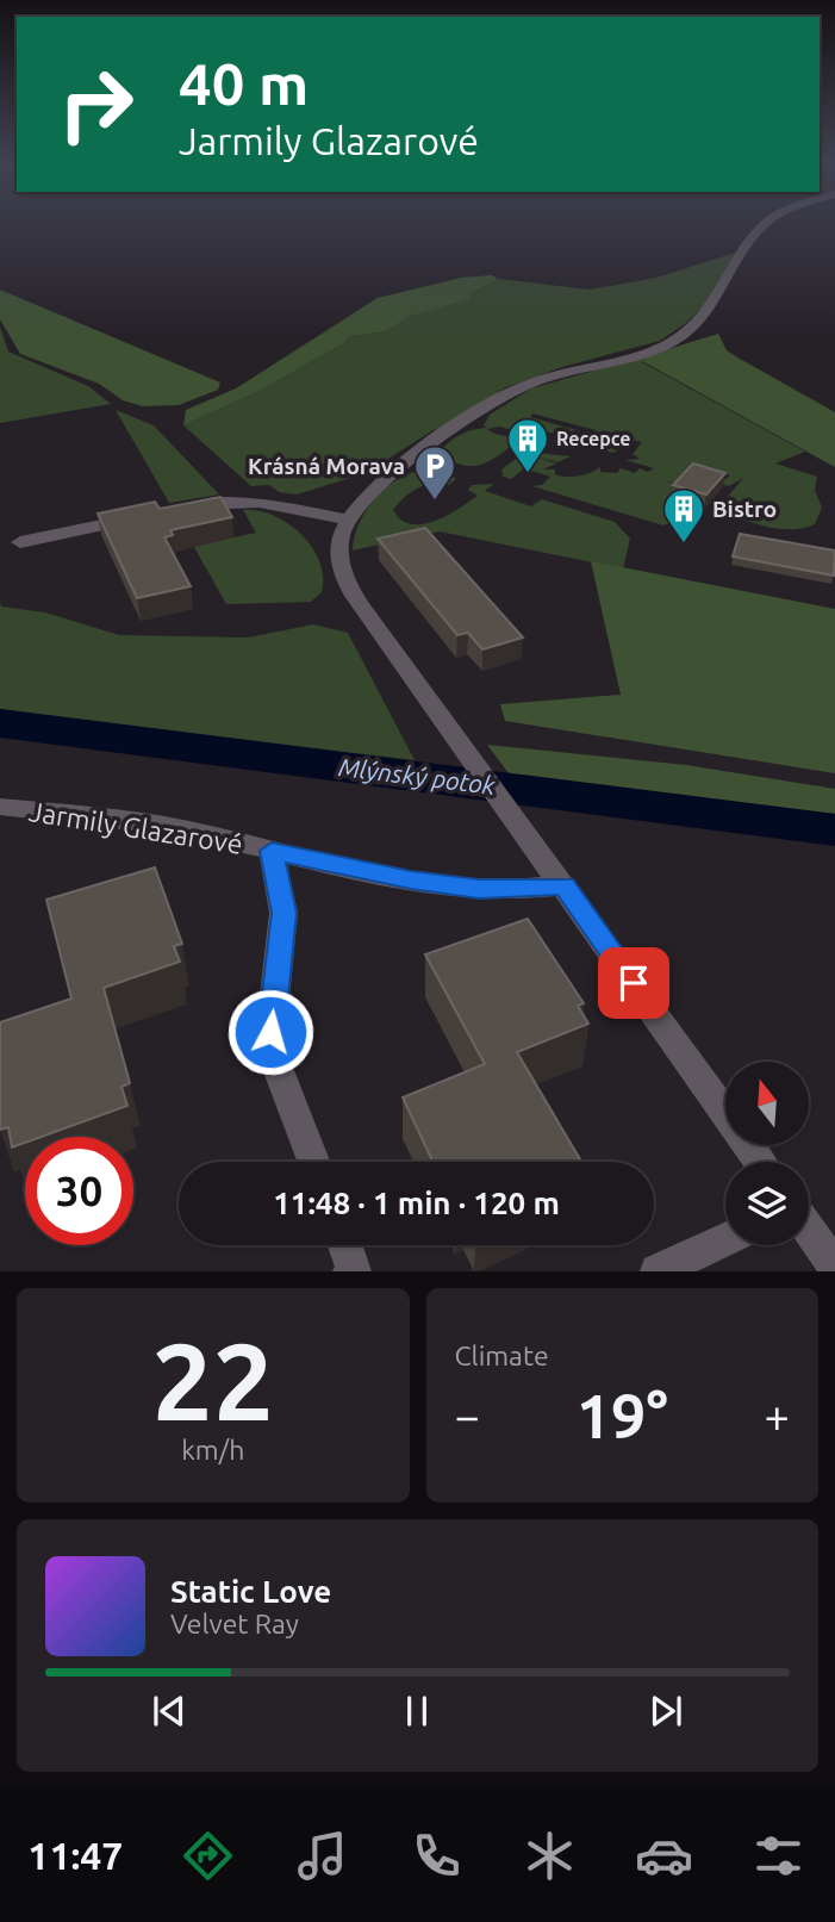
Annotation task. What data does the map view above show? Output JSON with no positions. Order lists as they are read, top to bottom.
{
  "streets": {
    "street": ["Jarmily Glazarové"]
  },
  "water": ["Mlýnský potok"],
  "places": {
    "building": ["Recepce", "Bistro"],
    "parking": ["Krásná Morava"]
  },
  "north": "top",
  "page": {
    "turn": ["40 m", "Jarmily Glazarové"],
    "limit": "30",
    "trip": "11:48 · 1 min · 120 m",
    "tile": [
      ["22", "km/h"],
      "Climate"
    ],
    "heat": ["−", "19°", "+"],
    "song": ["Static Love", "Velvet Ray"],
    "tabs": "11:47"
  }
}
